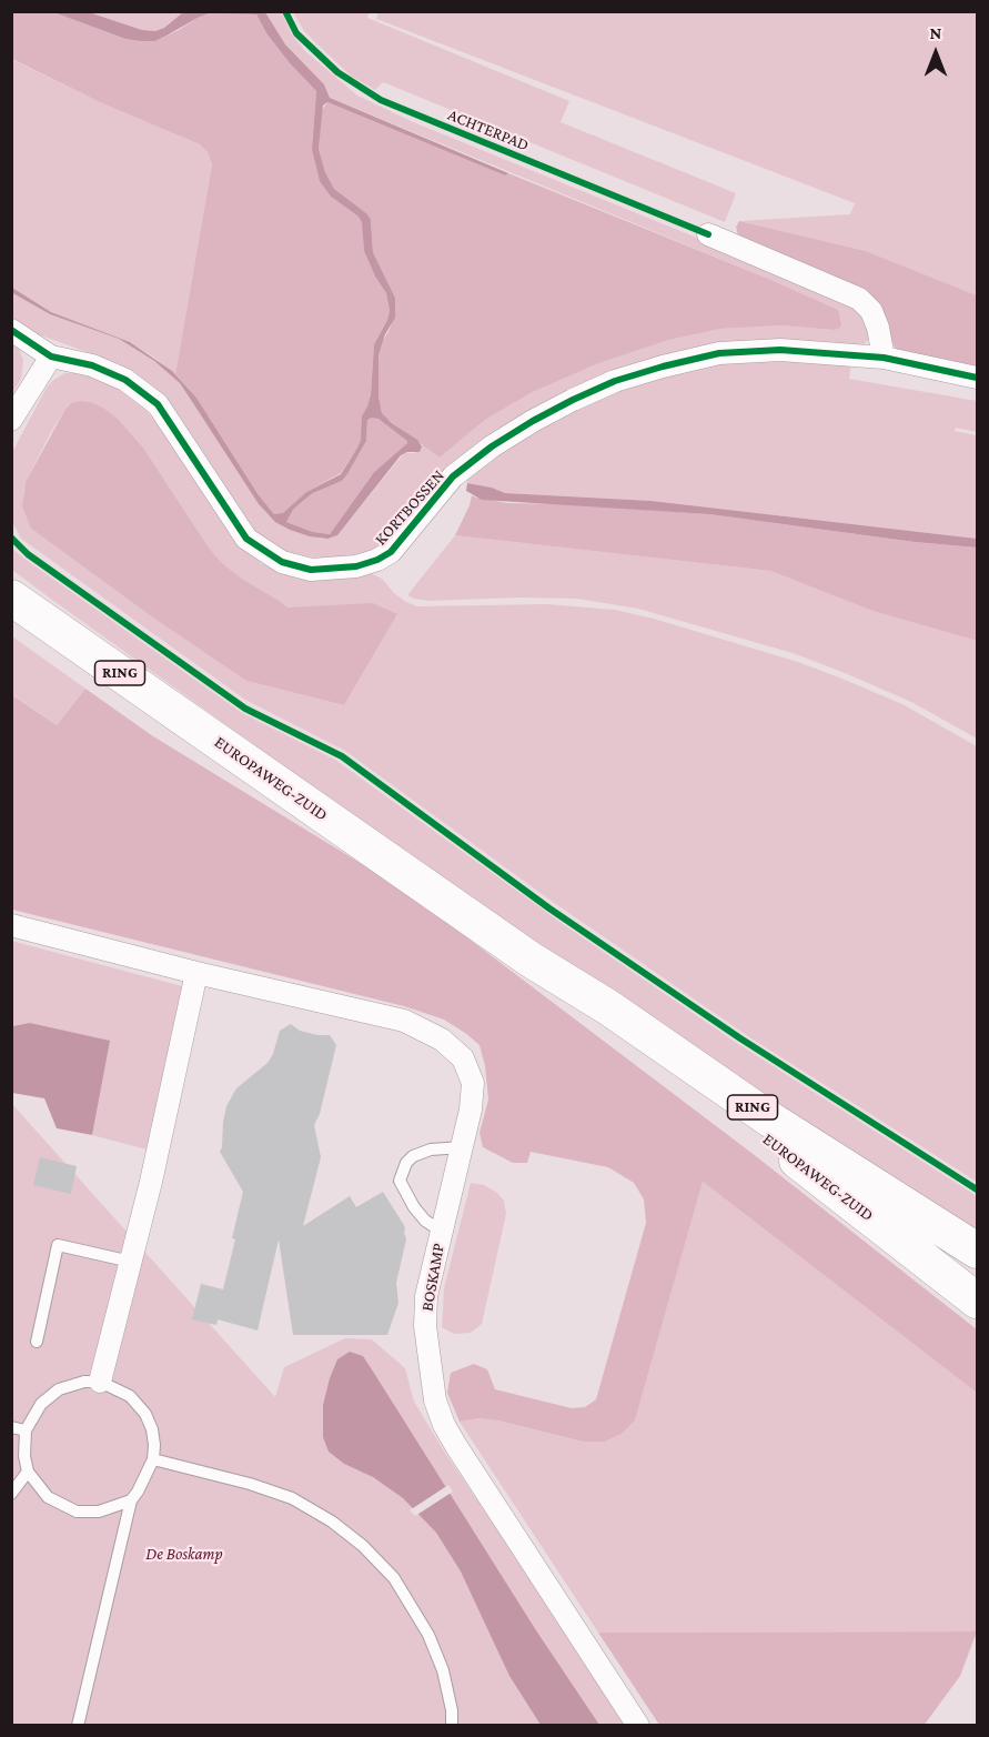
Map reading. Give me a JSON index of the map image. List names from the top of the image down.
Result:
{
  "streets": {
    "main road": ["RING", "EUROPAWEG-ZUID"],
    "street": ["KORTBOSSEN", "BOSKAMP"],
    "cycle path": ["ACHTERPAD"]
  },
  "parks": ["De Boskamp"],
  "north": "top"
}
